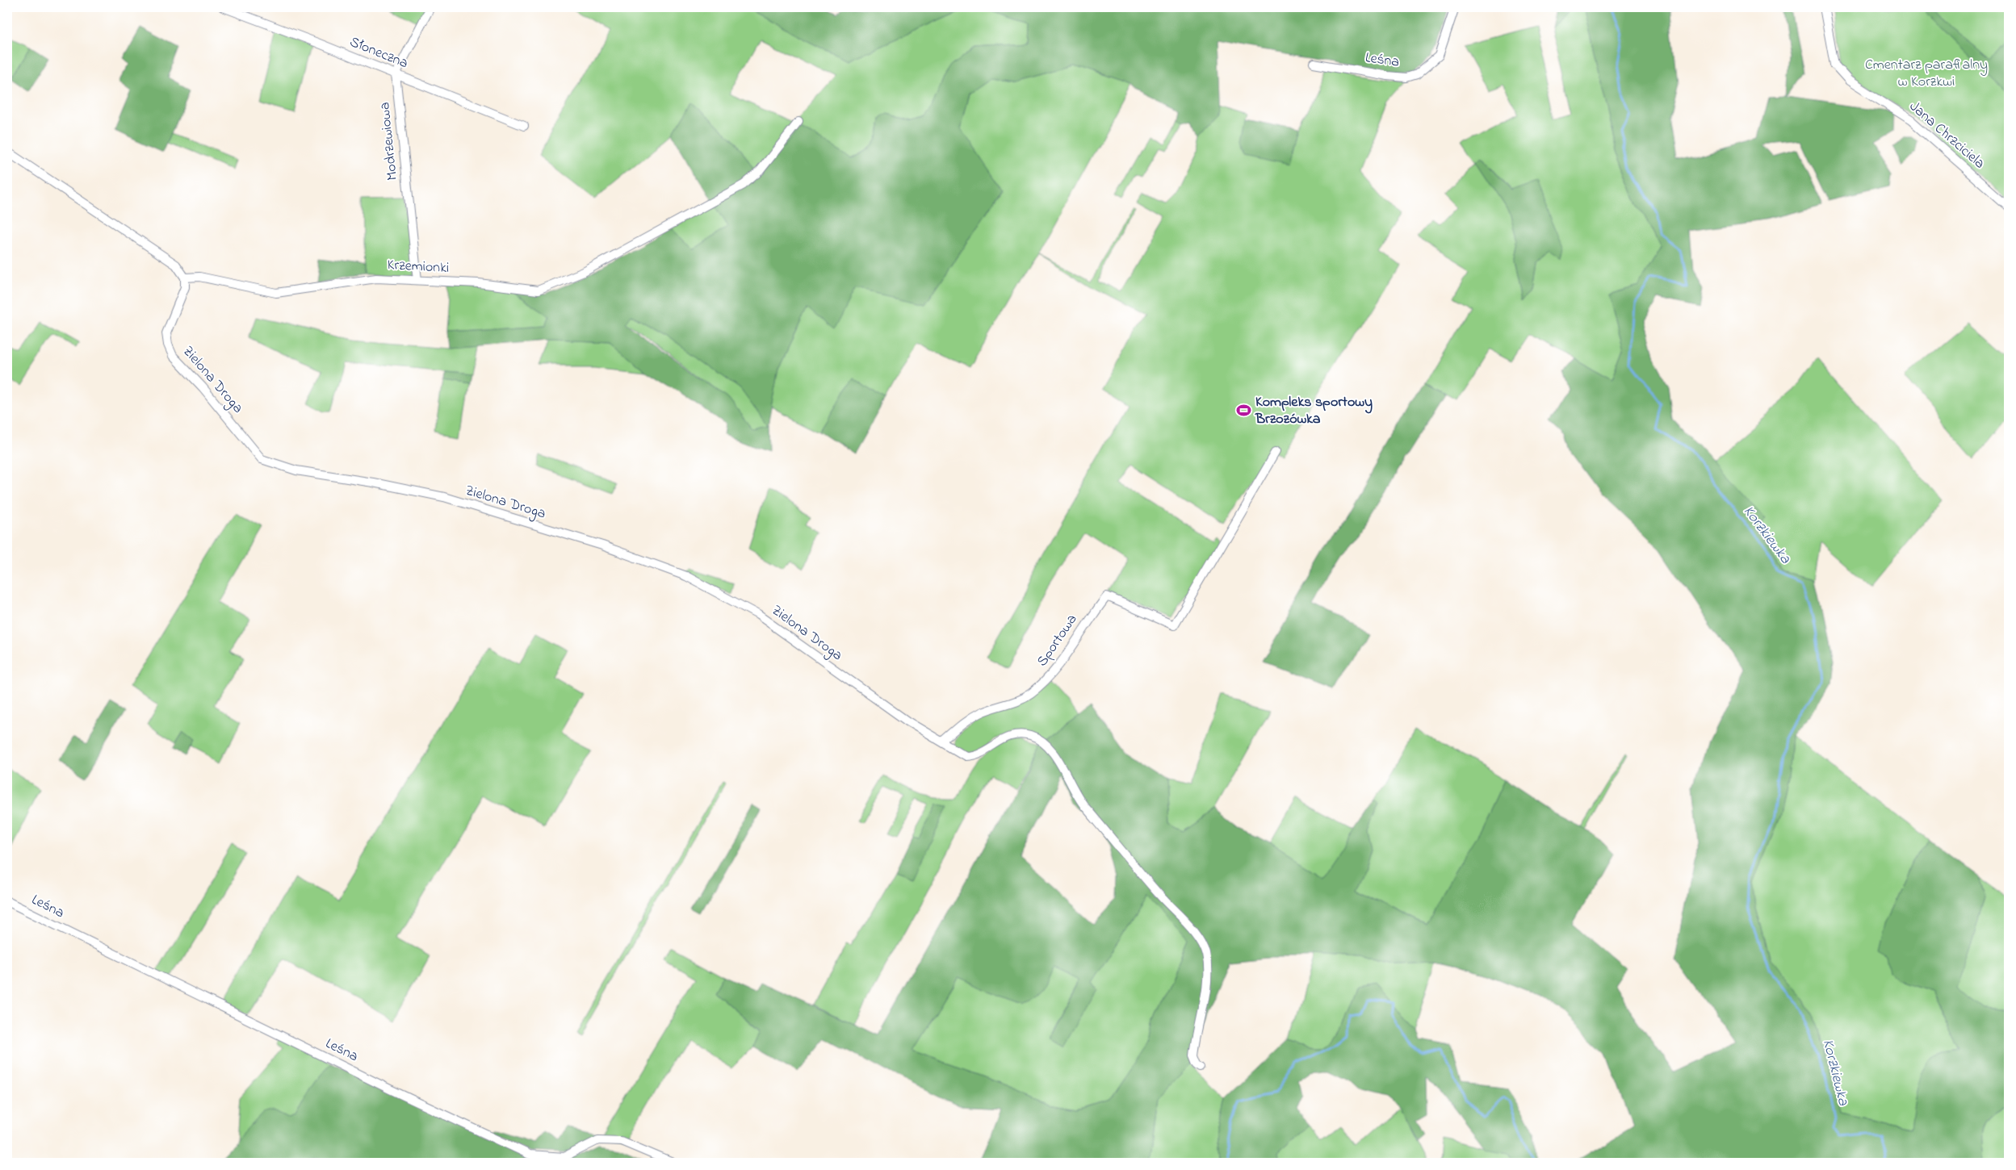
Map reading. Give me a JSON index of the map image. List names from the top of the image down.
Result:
{
  "streets": {
    "street": [
      "Słoneczna",
      "Leśna",
      "Jana Chrzciciela",
      "Modrzewiowa",
      "Krzemionki",
      "Zielona Droga",
      "Sportowa"
    ]
  },
  "crossings": [
    ["Słoneczna", "Modrzewiowa"],
    ["Modrzewiowa", "Krzemionki"],
    ["Krzemionki", "Zielona Droga"],
    ["Zielona Droga", "Sportowa"]
  ],
  "water": ["Korzkiewka"],
  "parks": ["Cmentarz parafialny w Korzkwi"],
  "places": {
    "sports": ["Kompleks sportowy Brzozówka"]
  }
}
